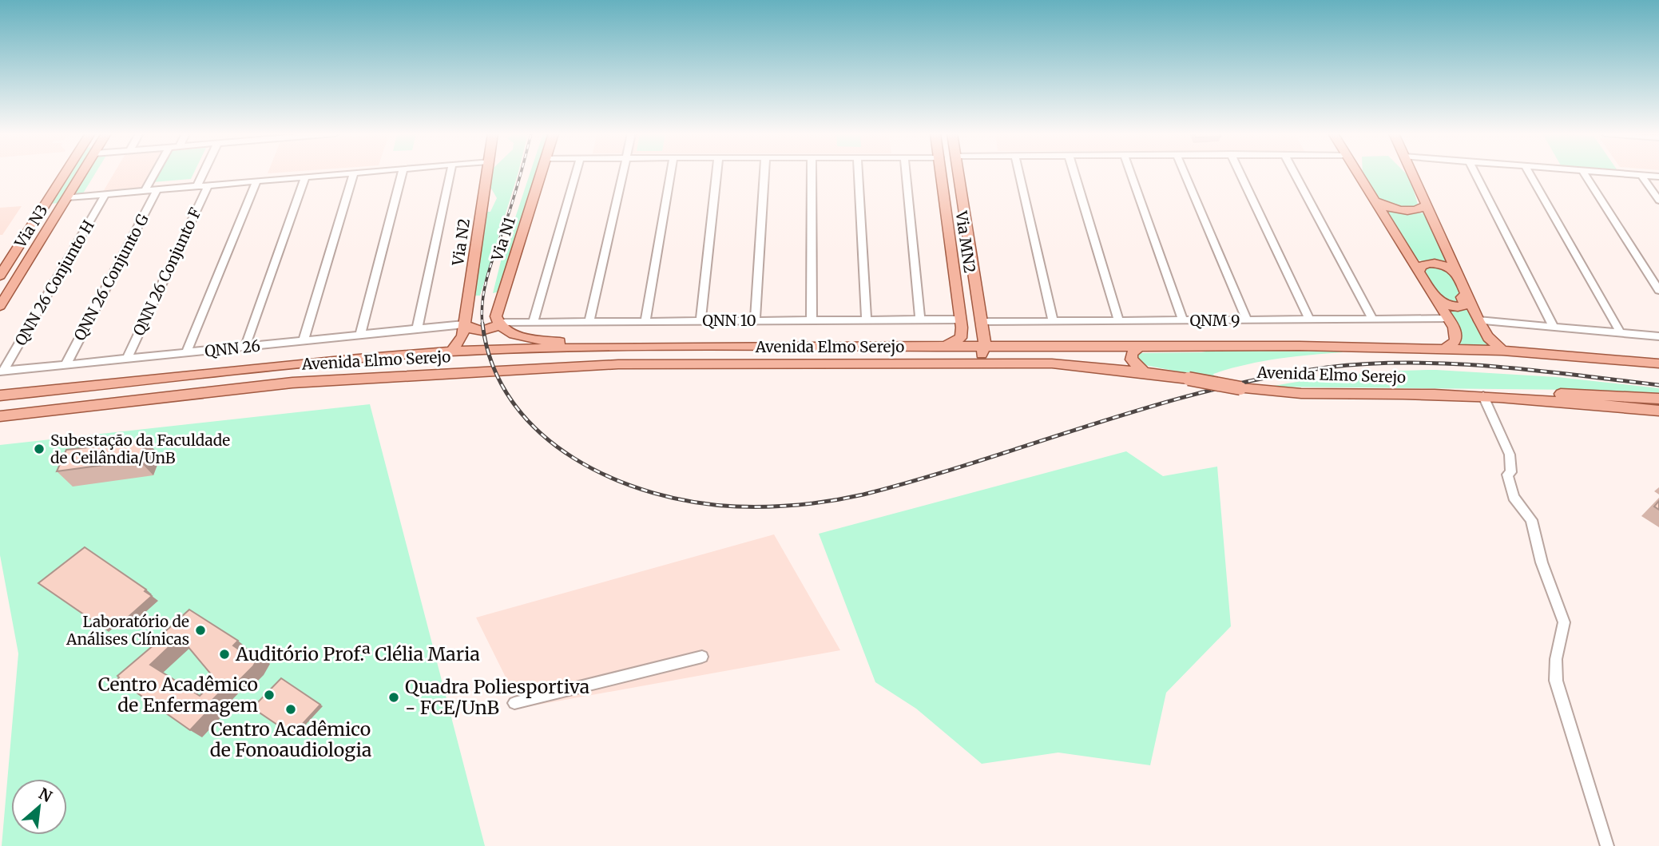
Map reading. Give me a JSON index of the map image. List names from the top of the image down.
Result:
{
  "streets": {
    "main road": [
      "Via N3",
      "Via N1",
      "Via N2",
      "Via MN2",
      "Avenida Elmo Serejo"
    ],
    "street": [
      "QNN 26 Conjunto F",
      "QNN 26 Conjunto G",
      "QNN 26 Conjunto H",
      "QNN 10",
      "QNM 9",
      "QNN 26"
    ]
  },
  "crossings": [
    ["Via N1", "QNN 10"],
    ["Via N1", "Avenida Elmo Serejo"],
    ["Via N2", "Avenida Elmo Serejo"],
    ["Via N2", "QNN 26"],
    ["Via MN2", "QNN 10"],
    ["Via MN2", "Avenida Elmo Serejo"],
    ["QNN 26 Conjunto F", "QNN 26"],
    ["QNN 26 Conjunto G", "QNN 26"],
    ["QNN 26 Conjunto H", "QNN 26"],
    ["QNN 10", "Avenida Elmo Serejo"]
  ],
  "places": [
    "Subestação da Faculdade de Ceilândia/UnB",
    "Laboratório de Análises Clínicas",
    "Auditório Prof.ª Clélia Maria",
    "Centro Acadêmico de Enfermagem",
    "Quadra Poliesportiva - FCE/UnB",
    "Centro Acadêmico de Fonoaudiologia"
  ],
  "north": "top right"
}
